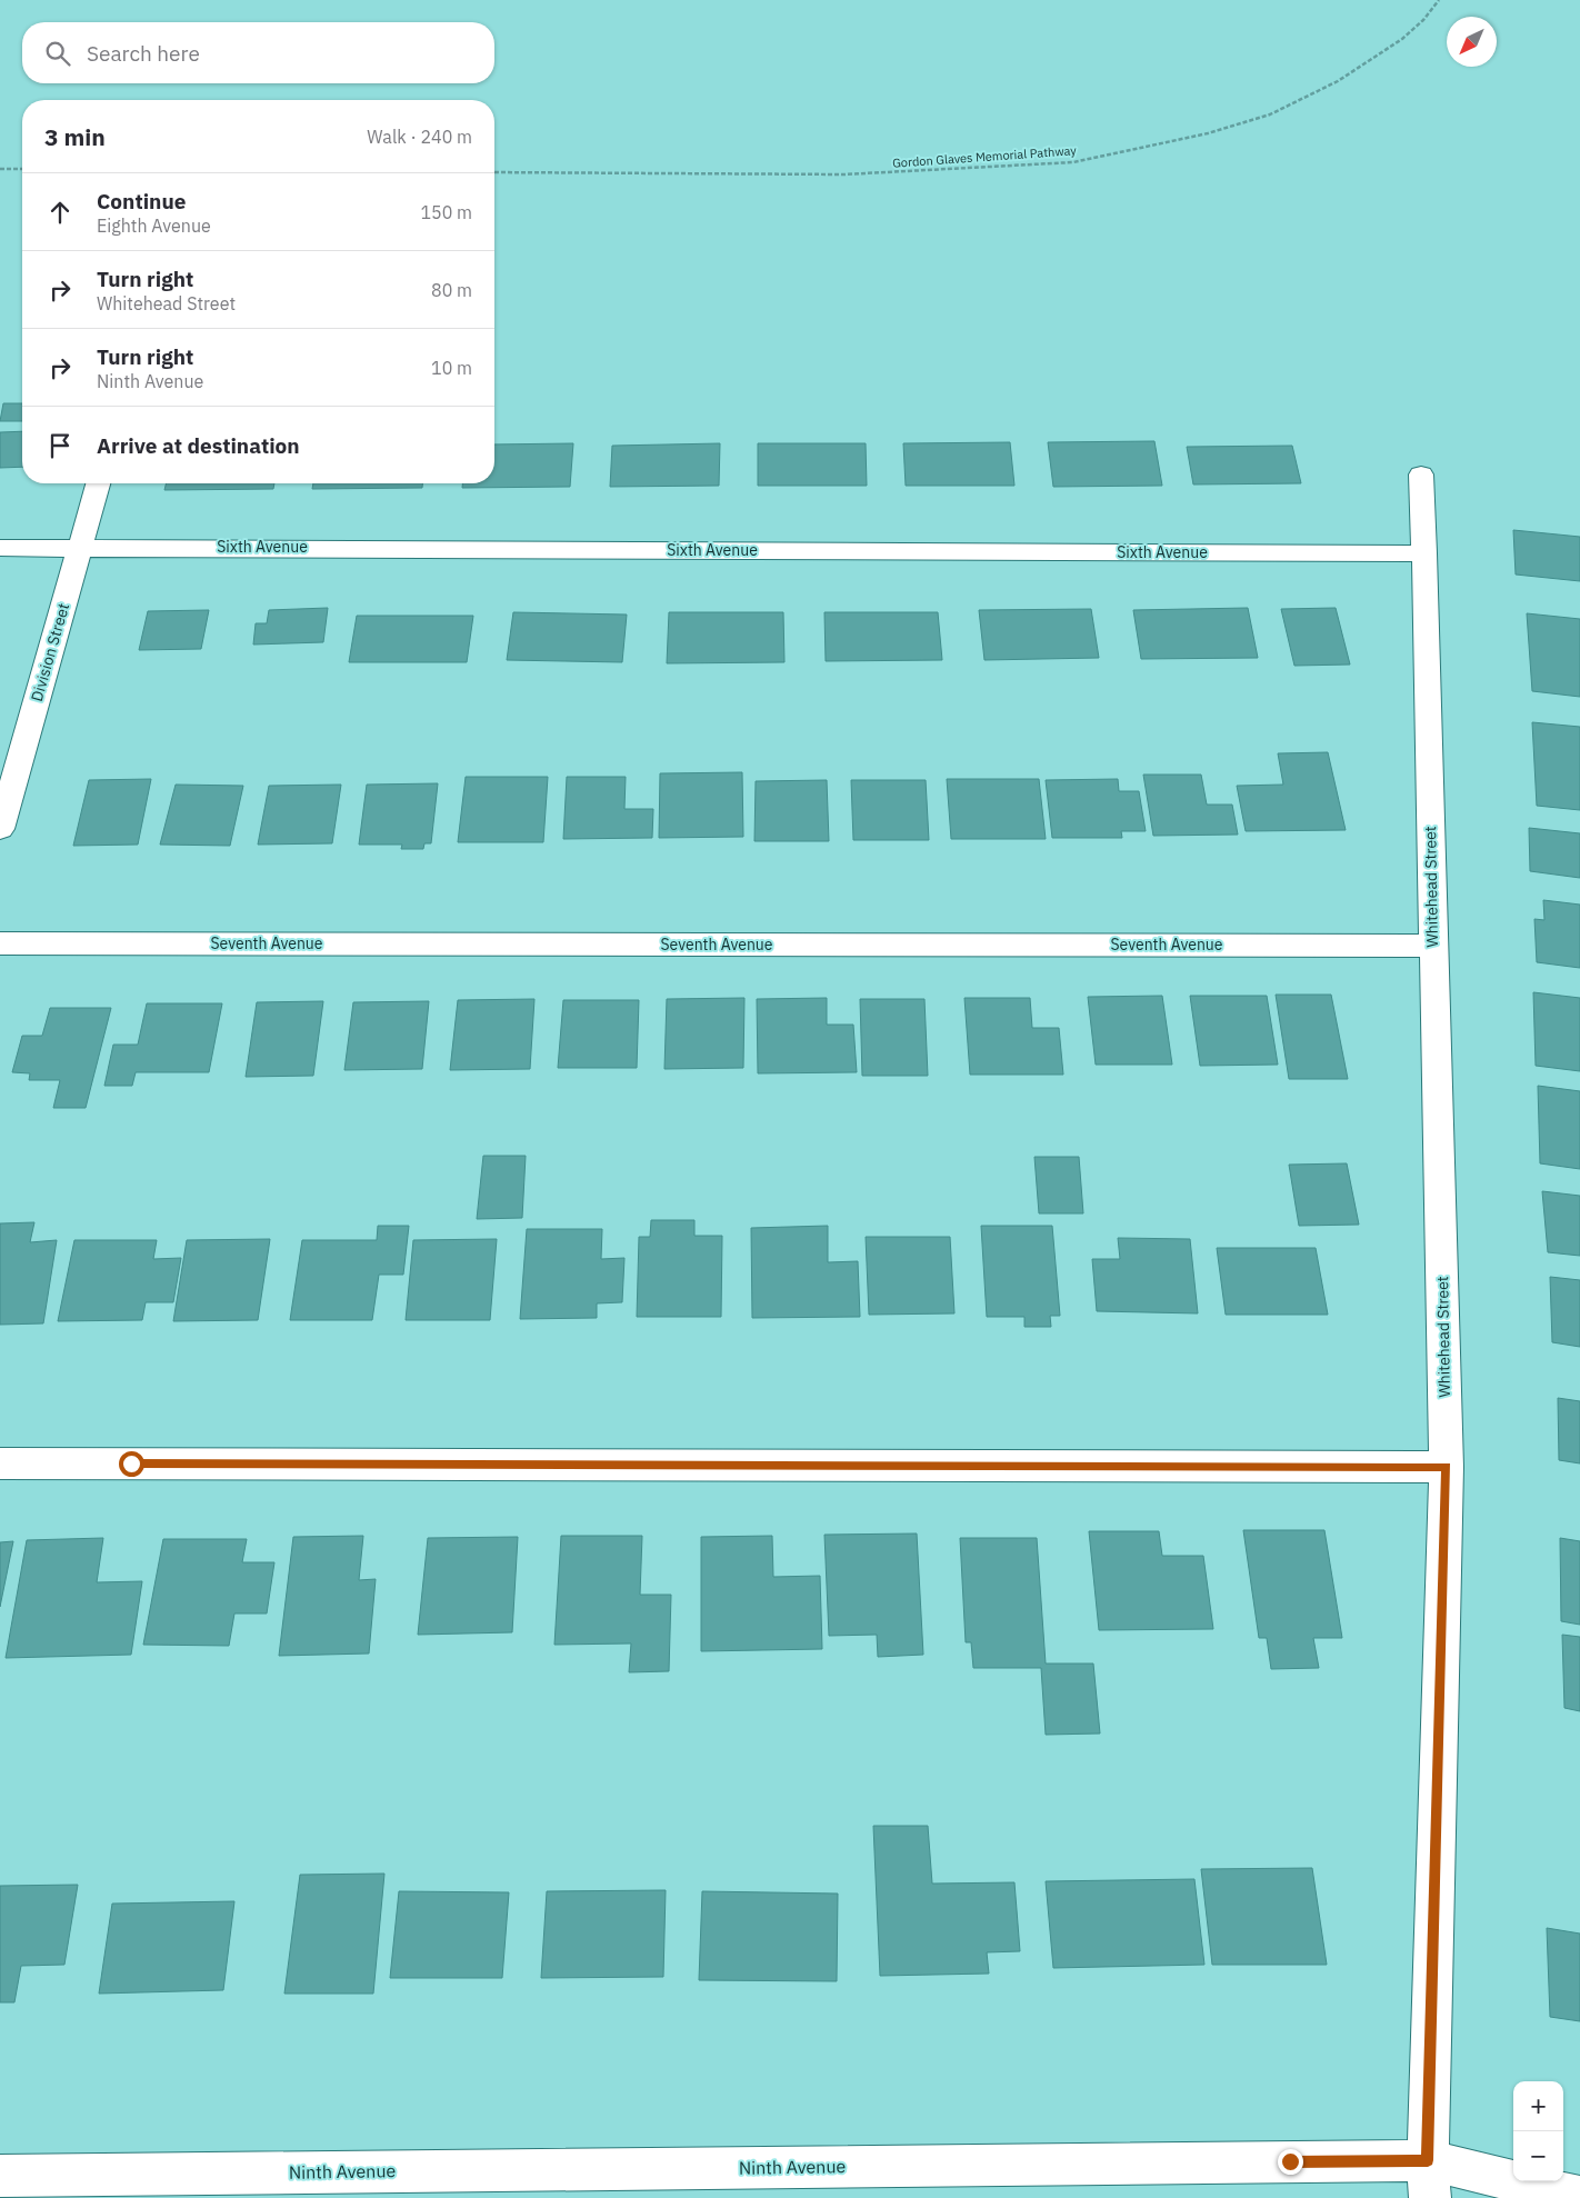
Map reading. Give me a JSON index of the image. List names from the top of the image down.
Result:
{
  "streets": {
    "street": [
      "Sixth Avenue",
      "Division Street",
      "Whitehead Street",
      "Seventh Avenue",
      "Ninth Avenue"
    ],
    "path": ["Gordon Glaves Memorial Pathway"]
  },
  "crossings": [
    ["Sixth Avenue", "Division Street"],
    ["Sixth Avenue", "Whitehead Street"],
    ["Whitehead Street", "Seventh Avenue"],
    ["Whitehead Street", "Ninth Avenue"]
  ],
  "north": "bottom left",
  "page": {
    "search": "Search here",
    "heading": ["3 min", "Walk · 240 m"],
    "list": [
      ["Continue", "Eighth Avenue", "150 m"],
      ["Turn right", "Whitehead Street", "80 m"],
      ["Turn right", "Ninth Avenue", "10 m"],
      "Arrive at destination"
    ],
    "map_buttons": ["+", "−"]
  }
}
